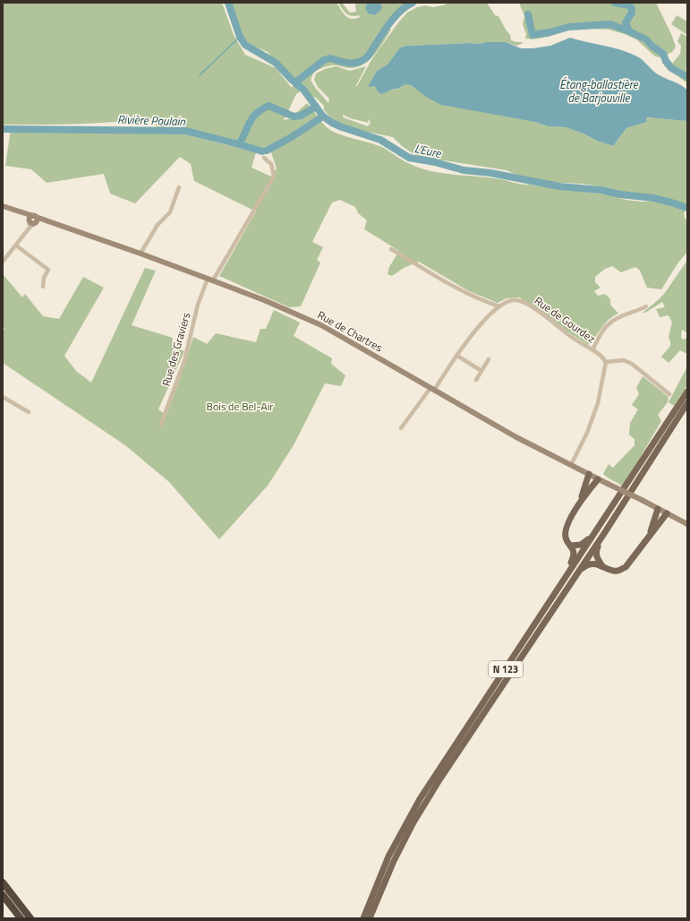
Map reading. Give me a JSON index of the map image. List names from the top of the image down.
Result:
{
  "streets": {
    "main road": ["Rue de Chartres", "N 123"],
    "street": ["Rue de Gourdez", "Rue des Graviers"]
  },
  "crossings": [
    ["Rue de Gourdez", "Rue de Chartres"],
    ["Rue de Chartres", "Rue des Graviers"]
  ],
  "water": ["Étang-ballastière de Barjouville", "Rivière Poulain", "L'Eure"],
  "parks": ["Bois de Bel-Air"]
}
